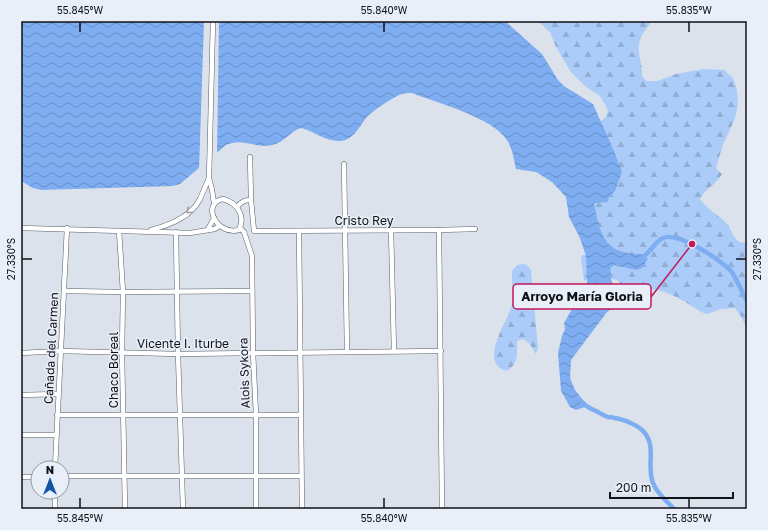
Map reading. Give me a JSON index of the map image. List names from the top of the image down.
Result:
{
  "streets": {
    "street": [
      "Cristo Rey",
      "Vicente I. Iturbe",
      "Cañada del Carmen",
      "Chaco Boreal",
      "Alois Sykora"
    ]
  },
  "crossings": [
    ["Vicente I. Iturbe", "Cañada del Carmen"],
    ["Vicente I. Iturbe", "Chaco Boreal"],
    ["Vicente I. Iturbe", "Alois Sykora"]
  ],
  "places": ["Arroyo María Gloria"],
  "scale_bar": "200 m",
  "north": "top",
  "coordinates": [
    "55.845°W",
    "55.840°W",
    "55.835°W",
    "27.330°S"
  ]
}
